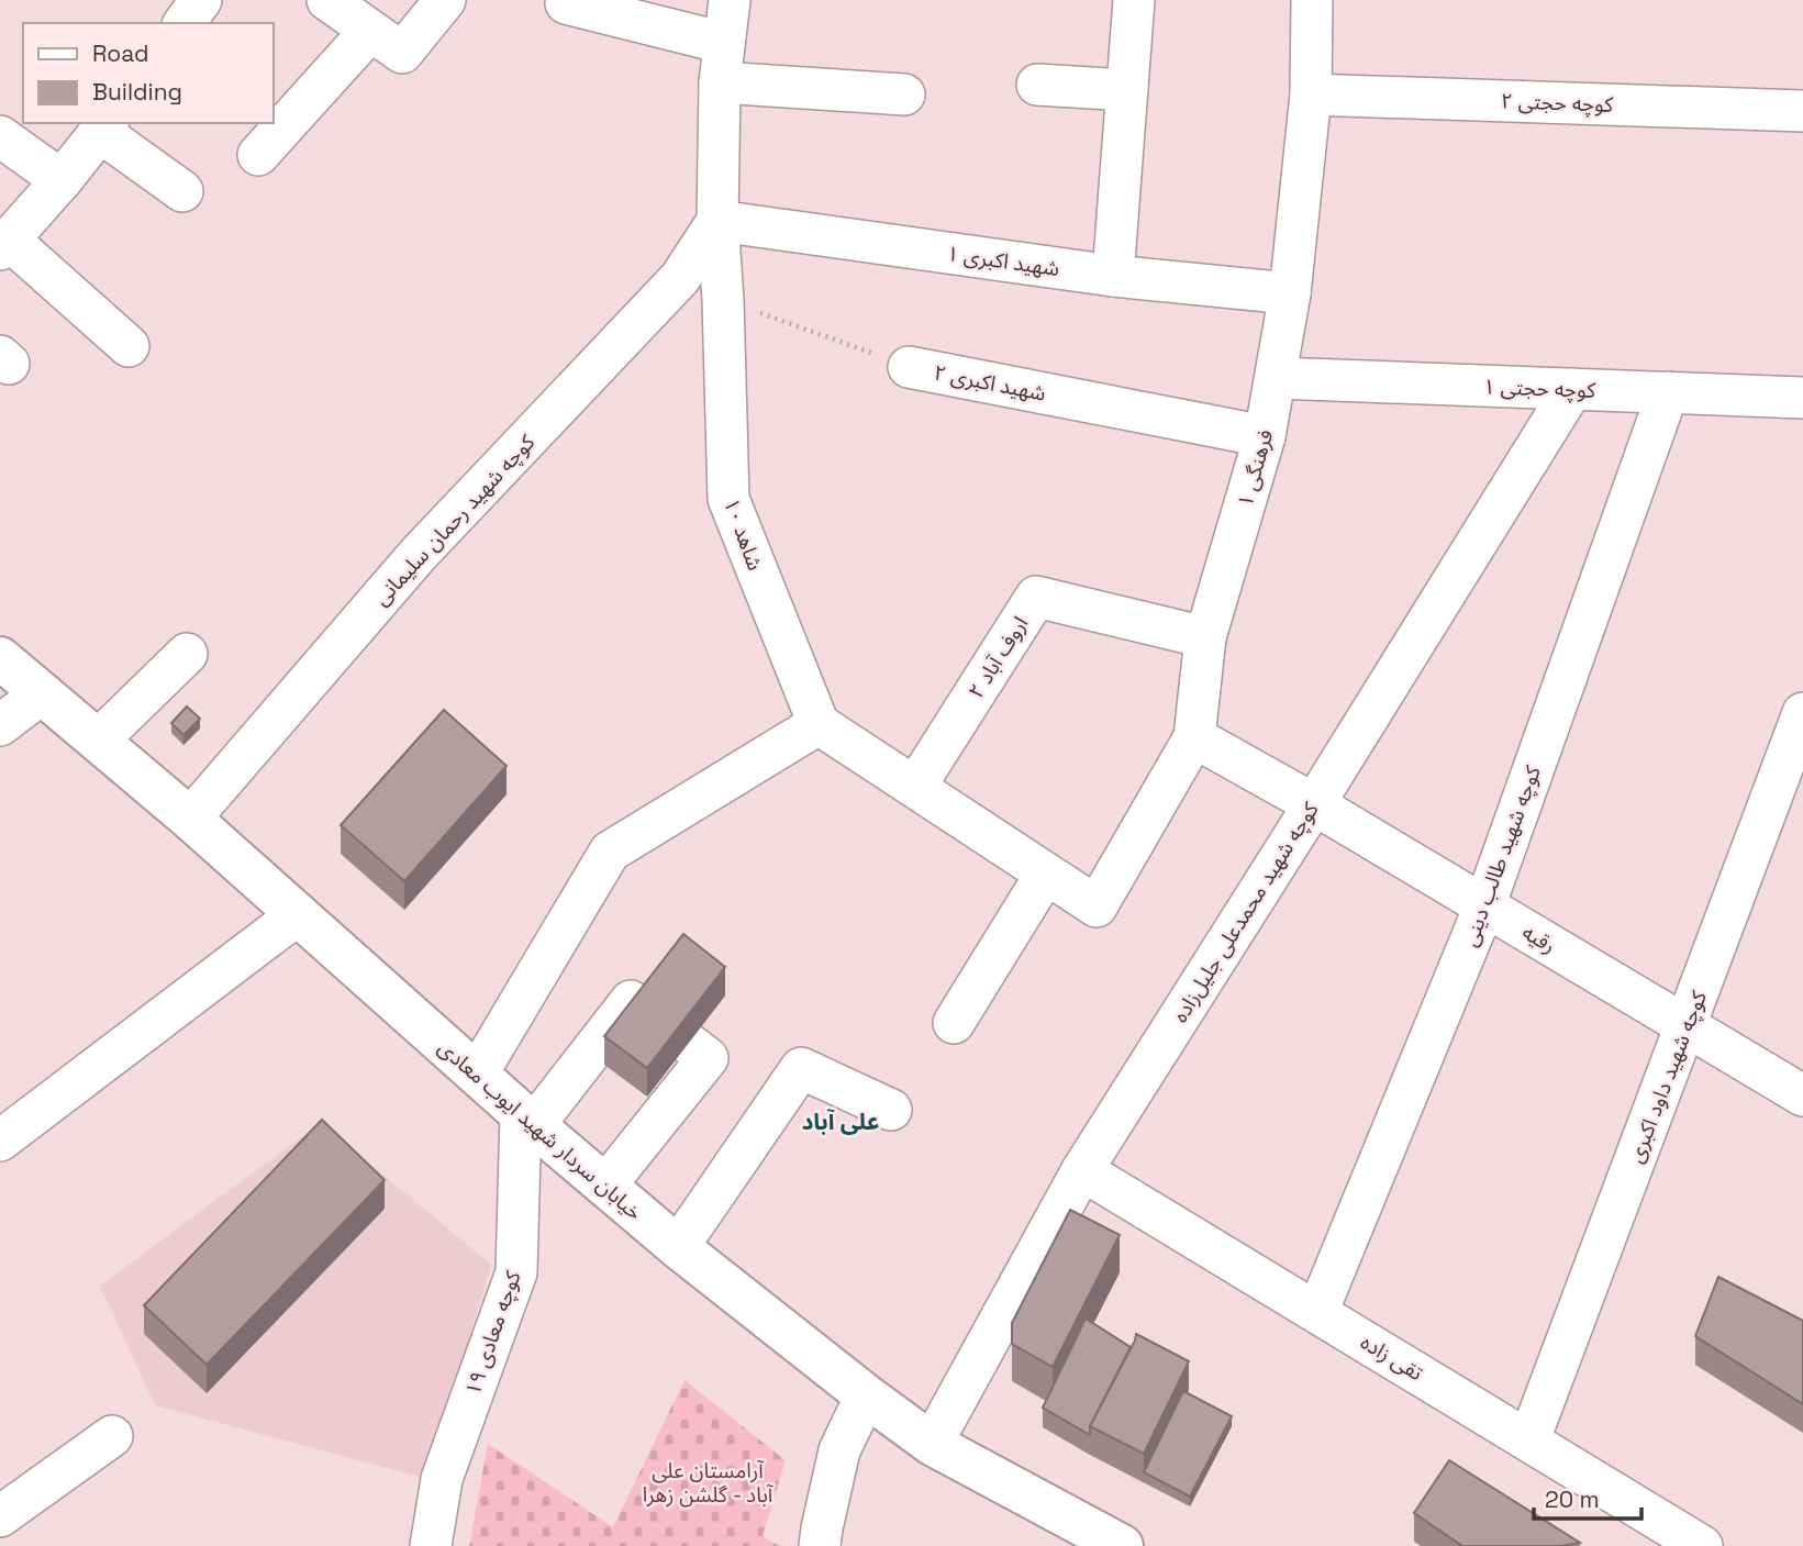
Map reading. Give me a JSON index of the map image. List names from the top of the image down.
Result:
{
  "streets": {
    "main road": ["خیابان سردار شهید ایوب معادی"],
    "street": [
      "کوچه حجتی ۲",
      "شهید اکبری ۱",
      "شهید اکبری ۲",
      "کوچه حجتی ۱",
      "فرهنگی ۱",
      "کوچه شهید رحمان سلیمانی",
      "شاهد ۱۰",
      "اروف آباد ۲",
      "کوچه شهید طالب دینی",
      "کوچه شهید محمدعلی جلیل‌زاده",
      "رقیه",
      "کوچه شهید داود اکبری",
      "کوچه معادی ۱۹",
      "تقی زاده"
    ]
  },
  "crossings": [
    ["کوچه حجتی ۲", "فرهنگی ۱"],
    ["شهید اکبری ۱", "فرهنگی ۱"],
    ["شهید اکبری ۱", "کوچه شهید رحمان سلیمانی"],
    ["شهید اکبری ۱", "شاهد ۱۰"],
    ["شهید اکبری ۲", "فرهنگی ۱"],
    ["شهید اکبری ۲", "شاهد ۱۰"],
    ["کوچه حجتی ۱", "فرهنگی ۱"],
    ["کوچه حجتی ۱", "کوچه شهید طالب دینی"],
    ["کوچه حجتی ۱", "کوچه شهید محمدعلی جلیل‌زاده"],
    ["فرهنگی ۱", "اروف آباد ۲"],
    ["فرهنگی ۱", "رقیه"],
    ["کوچه شهید رحمان سلیمانی", "شاهد ۱۰"],
    ["کوچه شهید رحمان سلیمانی", "خیابان سردار شهید ایوب معادی"],
    ["کوچه شهید طالب دینی", "رقیه"],
    ["کوچه شهید طالب دینی", "تقی زاده"],
    ["کوچه شهید محمدعلی جلیل‌زاده", "رقیه"],
    ["کوچه شهید محمدعلی جلیل‌زاده", "خیابان سردار شهید ایوب معادی"],
    ["کوچه شهید محمدعلی جلیل‌زاده", "تقی زاده"],
    ["رقیه", "کوچه شهید داود اکبری"],
    ["کوچه شهید داود اکبری", "تقی زاده"],
    ["خیابان سردار شهید ایوب معادی", "کوچه معادی ۱۹"]
  ],
  "districts": ["علی آباد"],
  "parks": ["آرامستان علی آباد - گلشن زهرا"],
  "legend": ["Road", "Building"],
  "scale_bar": "20 m"
}
